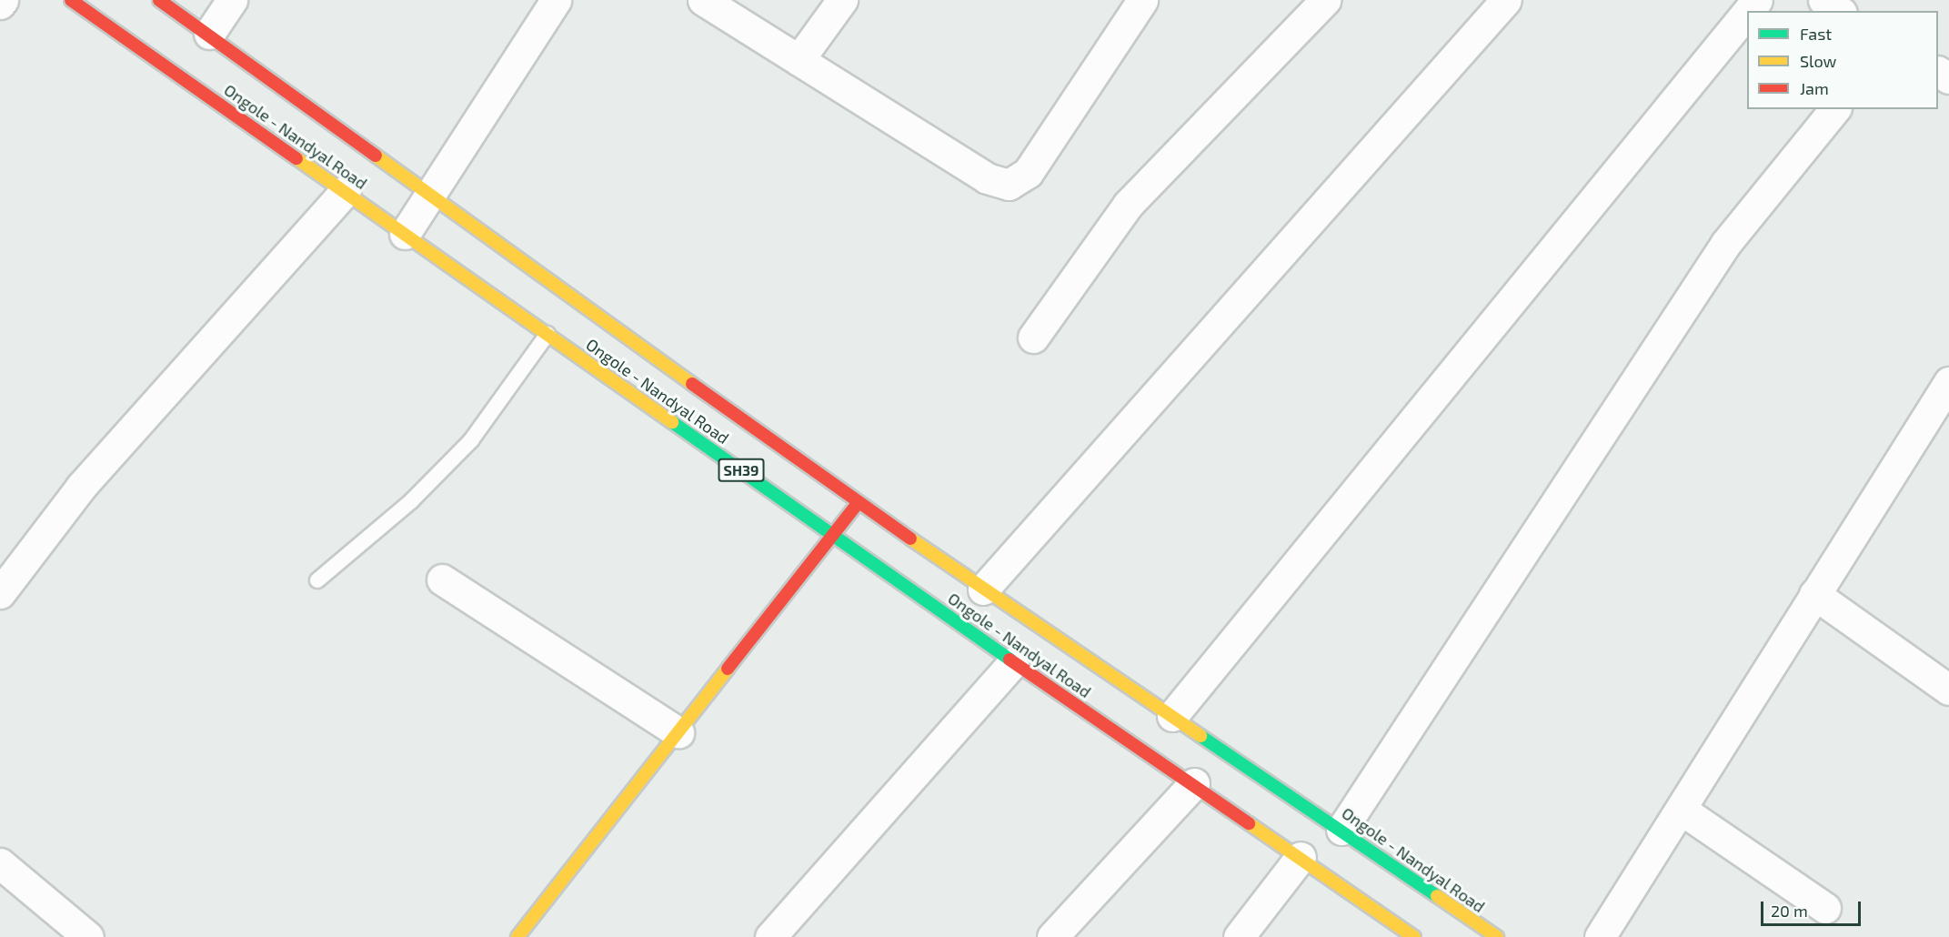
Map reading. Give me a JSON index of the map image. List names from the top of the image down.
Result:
{
  "streets": {
    "main road": ["Ongole - Nandyal Road", "SH39"]
  },
  "legend": ["Fast", "Slow", "Jam"],
  "scale_bar": "20 m"
}
